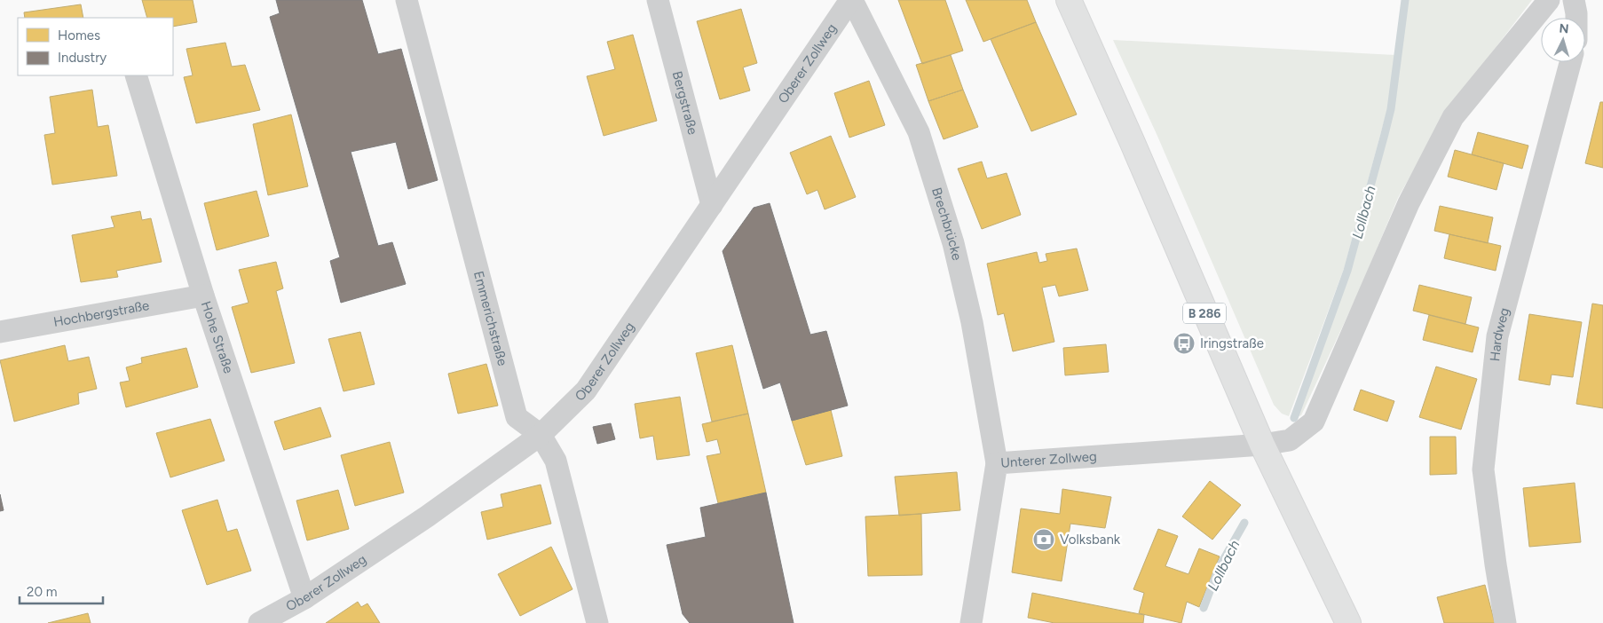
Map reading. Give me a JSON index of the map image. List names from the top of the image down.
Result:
{
  "streets": {
    "main road": ["B 286"],
    "street": [
      "Oberer Zollweg",
      "Bergstraße",
      "Brechbrücke",
      "Hochbergstraße",
      "Emmerichstraße",
      "Hardweg",
      "Hohe Straße",
      "Unterer Zollweg"
    ]
  },
  "crossings": [
    ["Oberer Zollweg", "Bergstraße"],
    ["Oberer Zollweg", "Brechbrücke"],
    ["Oberer Zollweg", "Emmerichstraße"],
    ["Oberer Zollweg", "Hohe Straße"],
    ["Brechbrücke", "Unterer Zollweg"],
    ["B 286", "Unterer Zollweg"],
    ["Hochbergstraße", "Hohe Straße"]
  ],
  "water": ["Lollbach"],
  "places": {
    "bus stop": ["Iringstraße"],
    "bank": ["Volksbank"]
  },
  "legend": ["Homes", "Industry"],
  "scale_bar": "20 m",
  "north": "top"
}
